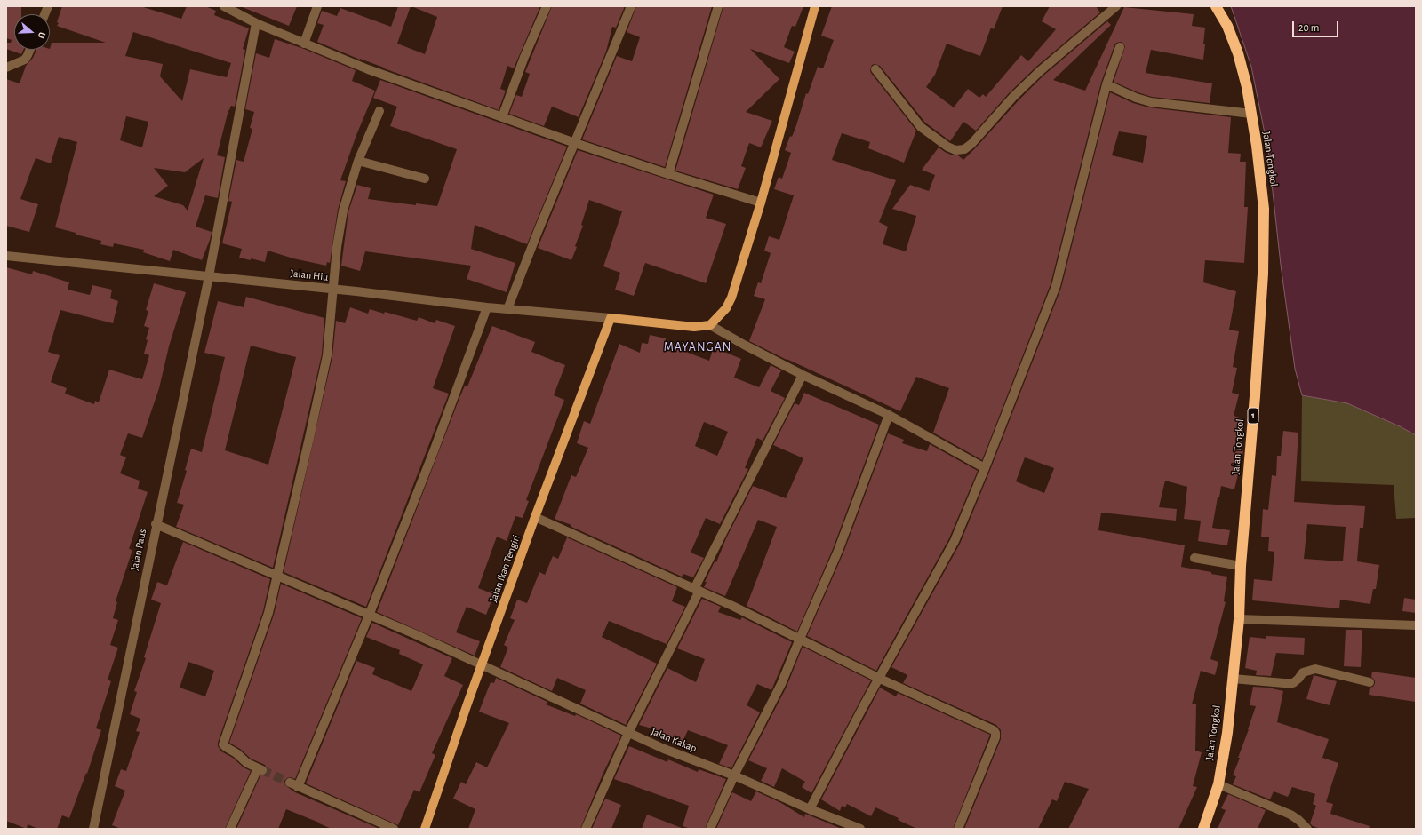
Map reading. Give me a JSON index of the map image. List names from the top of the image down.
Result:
{
  "streets": {
    "highway": ["Jalan Tongkol", "1"],
    "main road": ["Jalan Ikan Tengiri"],
    "street": ["Jalan Hiu", "Jalan Paus", "Jalan Kakap"]
  },
  "crossings": [
    ["Jalan Hiu", "Jalan Paus"],
    ["Jalan Hiu", "Jalan Ikan Tengiri"],
    ["Jalan Paus", "Jalan Kakap"],
    ["Jalan Ikan Tengiri", "Jalan Kakap"]
  ],
  "districts": ["MAYANGAN"],
  "scale_bar": "20 m",
  "north": "right"
}
